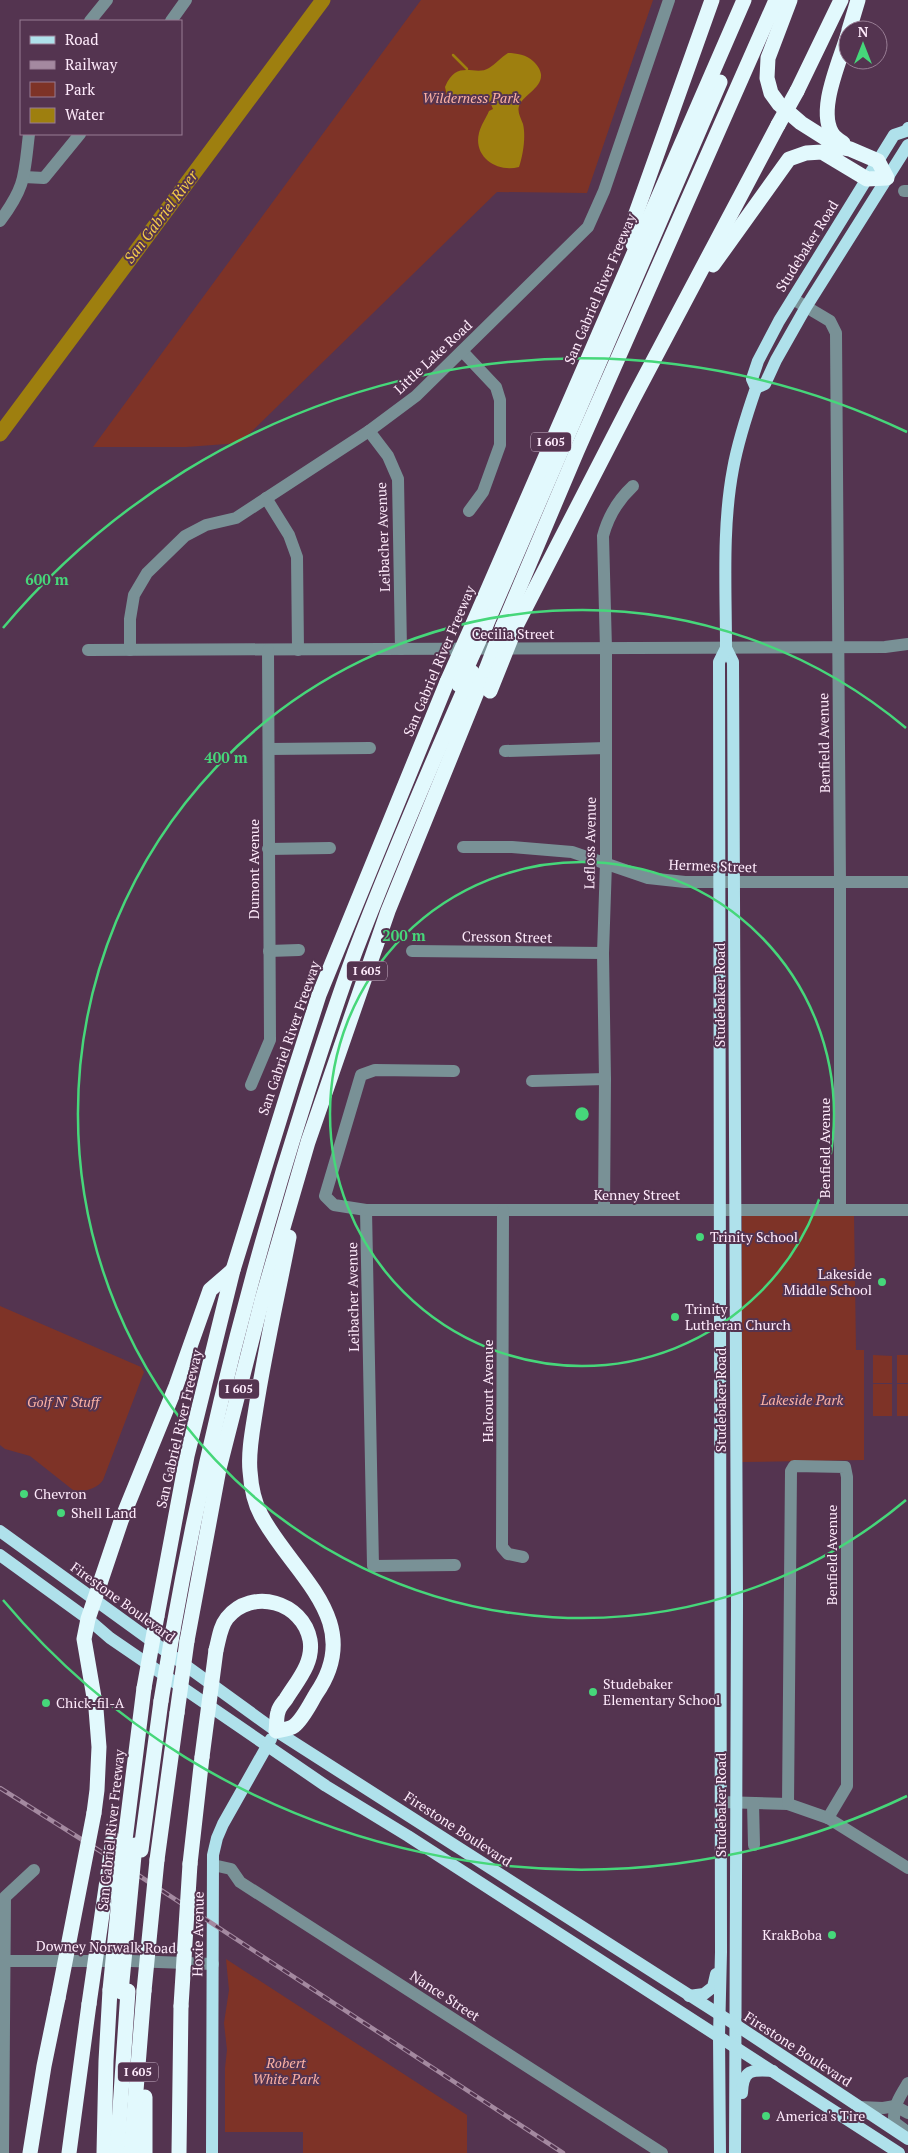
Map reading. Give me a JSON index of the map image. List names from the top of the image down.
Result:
{
  "streets": {
    "highway": ["San Gabriel River Freeway", "I 605"],
    "main road": ["Studebaker Road", "Firestone Boulevard", "Hoxie Avenue"],
    "street": [
      "Little Lake Road",
      "Leibacher Avenue",
      "Cecilia Street",
      "Benfield Avenue",
      "Lefloss Avenue",
      "Hermes Street",
      "Dumont Avenue",
      "Cresson Street",
      "Kenney Street",
      "Halcourt Avenue",
      "Downey Norwalk Road",
      "Nance Street"
    ]
  },
  "crossings": [
    ["Studebaker Road", "Cecilia Street"],
    ["Studebaker Road", "Benfield Avenue"],
    ["Studebaker Road", "Hermes Street"],
    ["Studebaker Road", "Kenney Street"],
    ["Studebaker Road", "Firestone Boulevard"],
    ["Little Lake Road", "Leibacher Avenue"],
    ["Little Lake Road", "Cecilia Street"],
    ["Leibacher Avenue", "Cecilia Street"],
    ["Leibacher Avenue", "Kenney Street"],
    ["Cecilia Street", "Benfield Avenue"],
    ["Cecilia Street", "Lefloss Avenue"],
    ["Cecilia Street", "Dumont Avenue"],
    ["Benfield Avenue", "Hermes Street"],
    ["Benfield Avenue", "Kenney Street"],
    ["Lefloss Avenue", "Hermes Street"],
    ["Lefloss Avenue", "Cresson Street"],
    ["Lefloss Avenue", "Kenney Street"],
    ["Kenney Street", "Halcourt Avenue"],
    ["Firestone Boulevard", "Hoxie Avenue"],
    ["Hoxie Avenue", "Downey Norwalk Road"],
    ["Hoxie Avenue", "Nance Street"]
  ],
  "water": ["San Gabriel River"],
  "parks": [
    "Wilderness Park",
    "Lakeside Park",
    "Golf N' Stuff",
    "Robert White Park"
  ],
  "places": [
    "Trinity School",
    "Lakeside Middle School",
    "Trinity Lutheran Church",
    "Chevron",
    "Shell Land",
    "Studebaker Elementary School",
    "Chick-fil-A",
    "KrakBoba",
    "America's Tire"
  ],
  "legend": [
    "Road",
    "Railway",
    "Park",
    "Water"
  ],
  "north": "top",
  "rings": ["600 m", "400 m", "200 m"]
}
